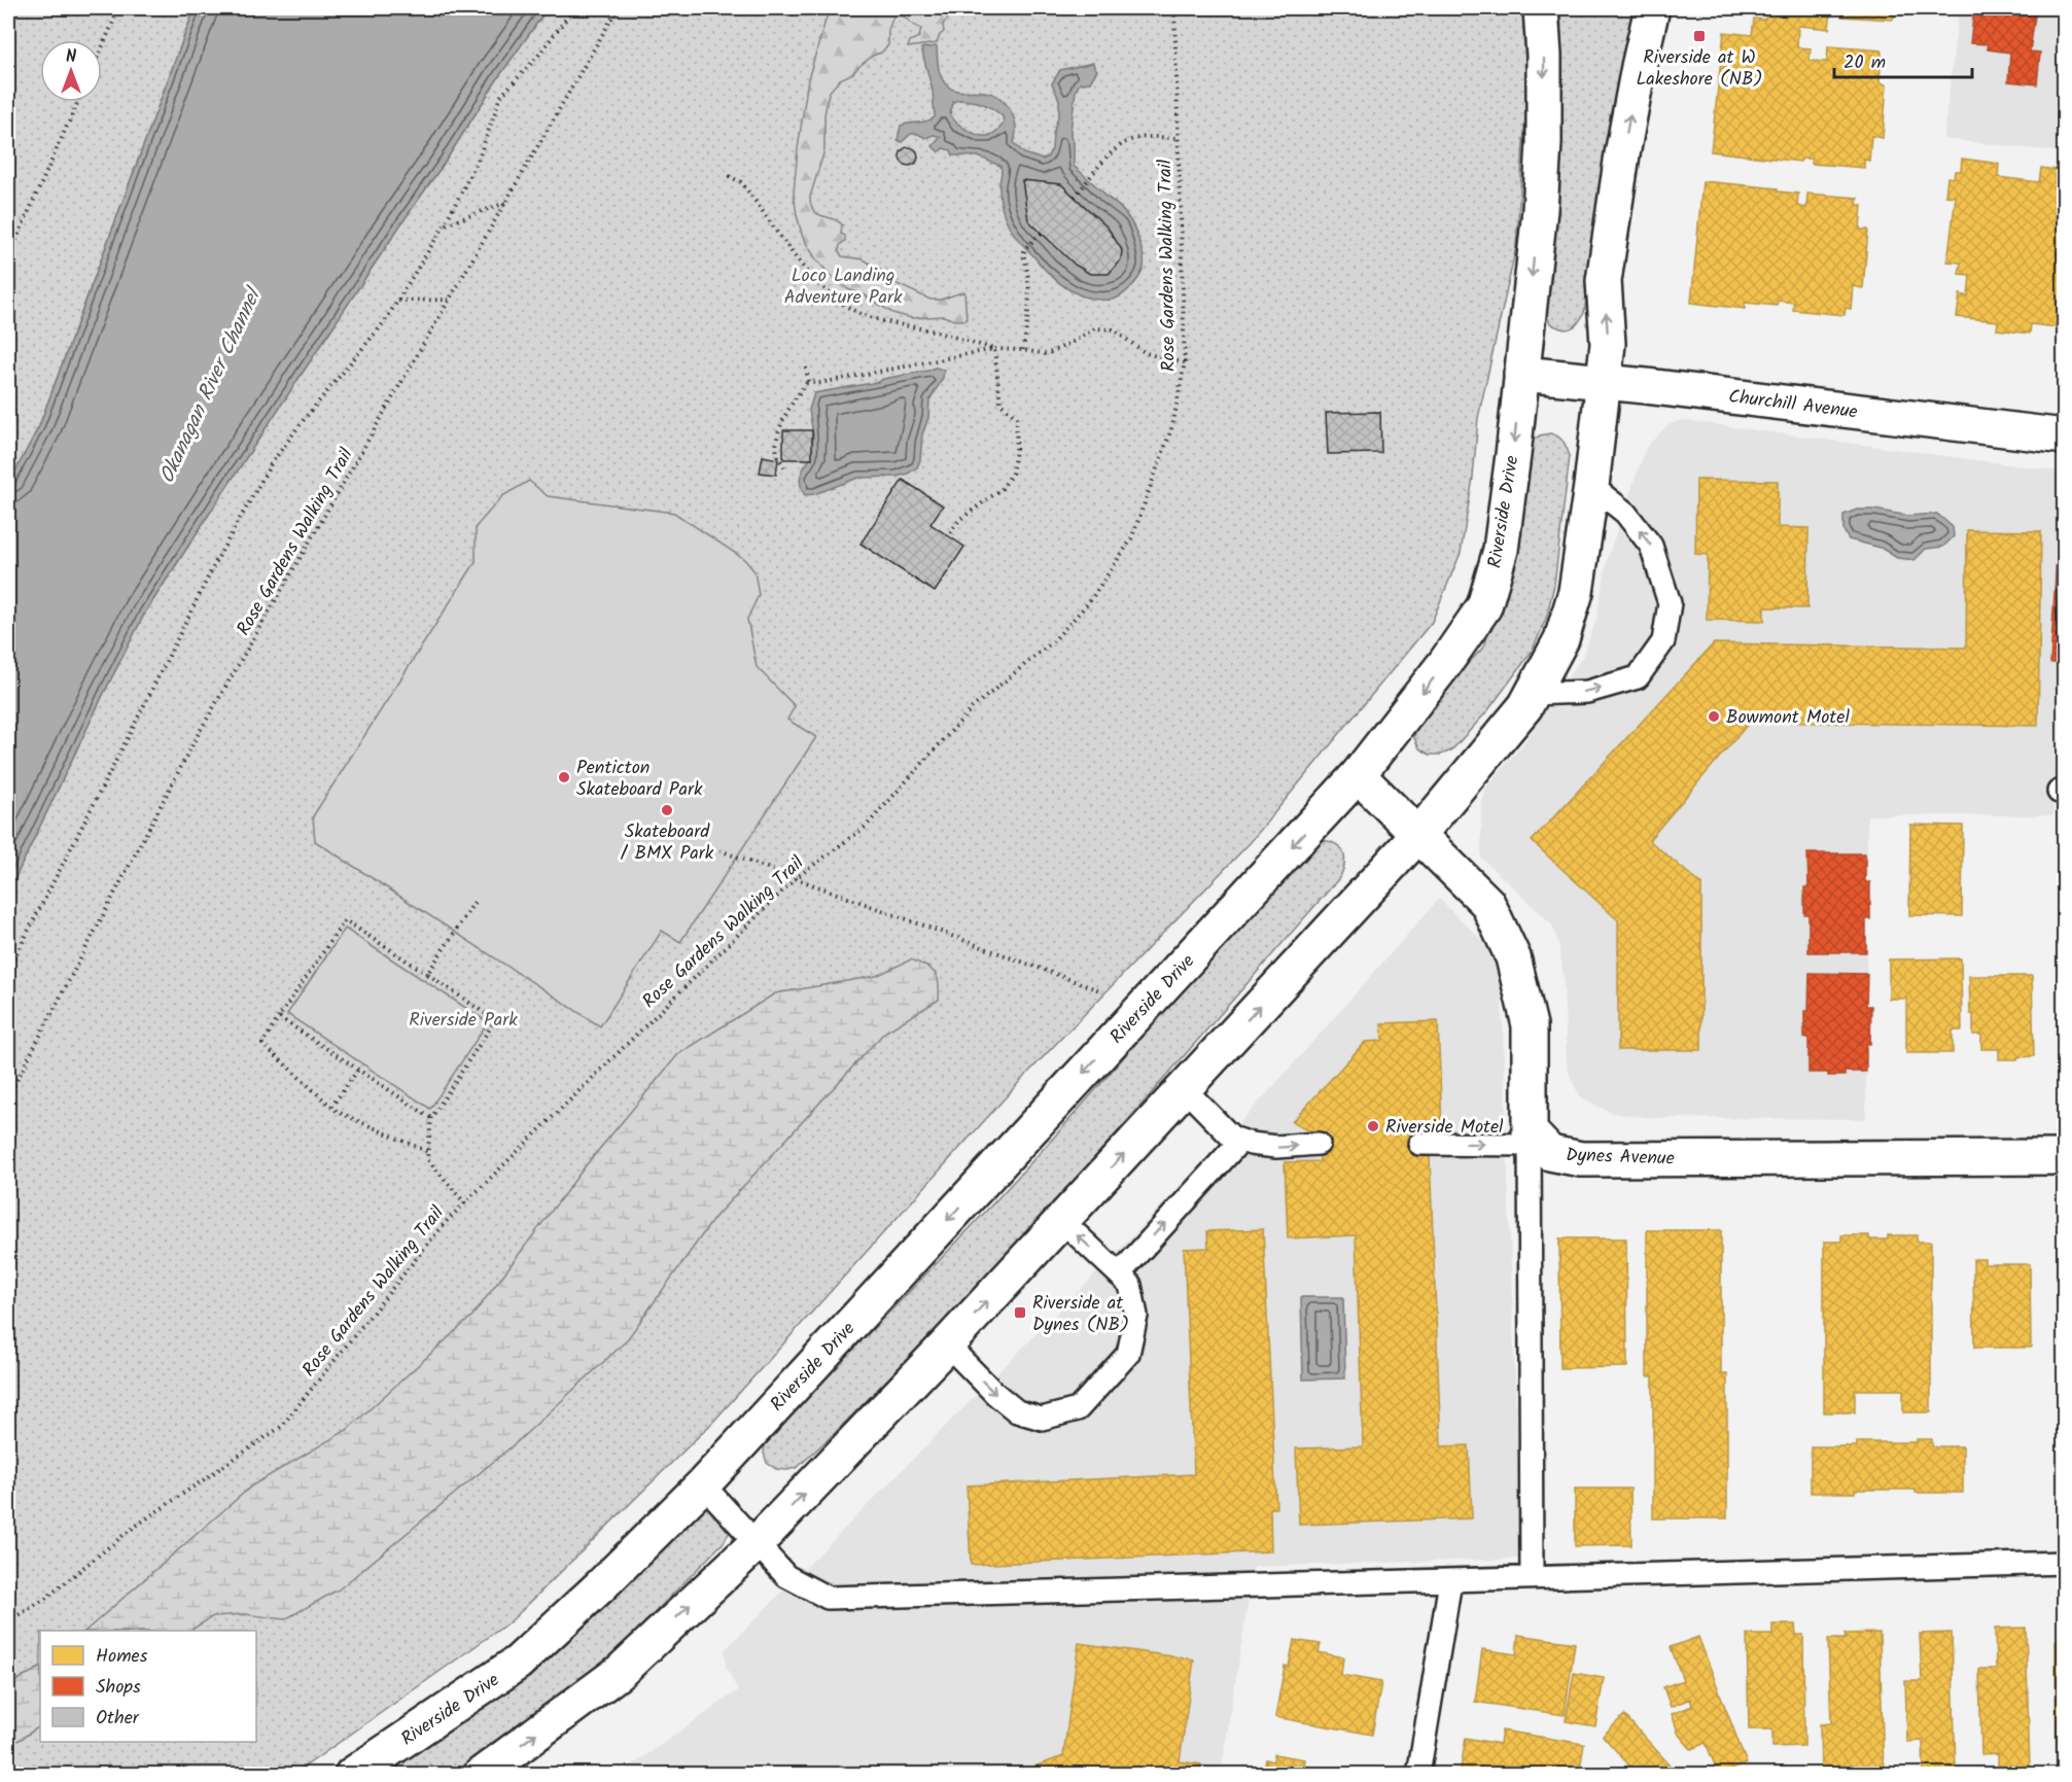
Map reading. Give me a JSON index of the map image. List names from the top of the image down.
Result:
{
  "streets": {
    "street": ["Churchill Avenue", "Riverside Drive", "Dynes Avenue"],
    "path": ["Rose Gardens Walking Trail"]
  },
  "crossings": [
    ["Churchill Avenue", "Riverside Drive"]
  ],
  "water": ["Okanagan River Channel"],
  "parks": ["Loco Landing Adventure Park", "Riverside Park"],
  "places": {
    "transit": ["Riverside at W Lakeshore (NB)", "Riverside at Dynes (NB)"],
    "other": [
      "Bowmont Motel",
      "Penticton Skateboard Park",
      "Skateboard / BMX Park",
      "Riverside Motel"
    ]
  },
  "legend": ["Homes", "Shops", "Other"],
  "scale_bar": "20 m",
  "north": "top"
}
